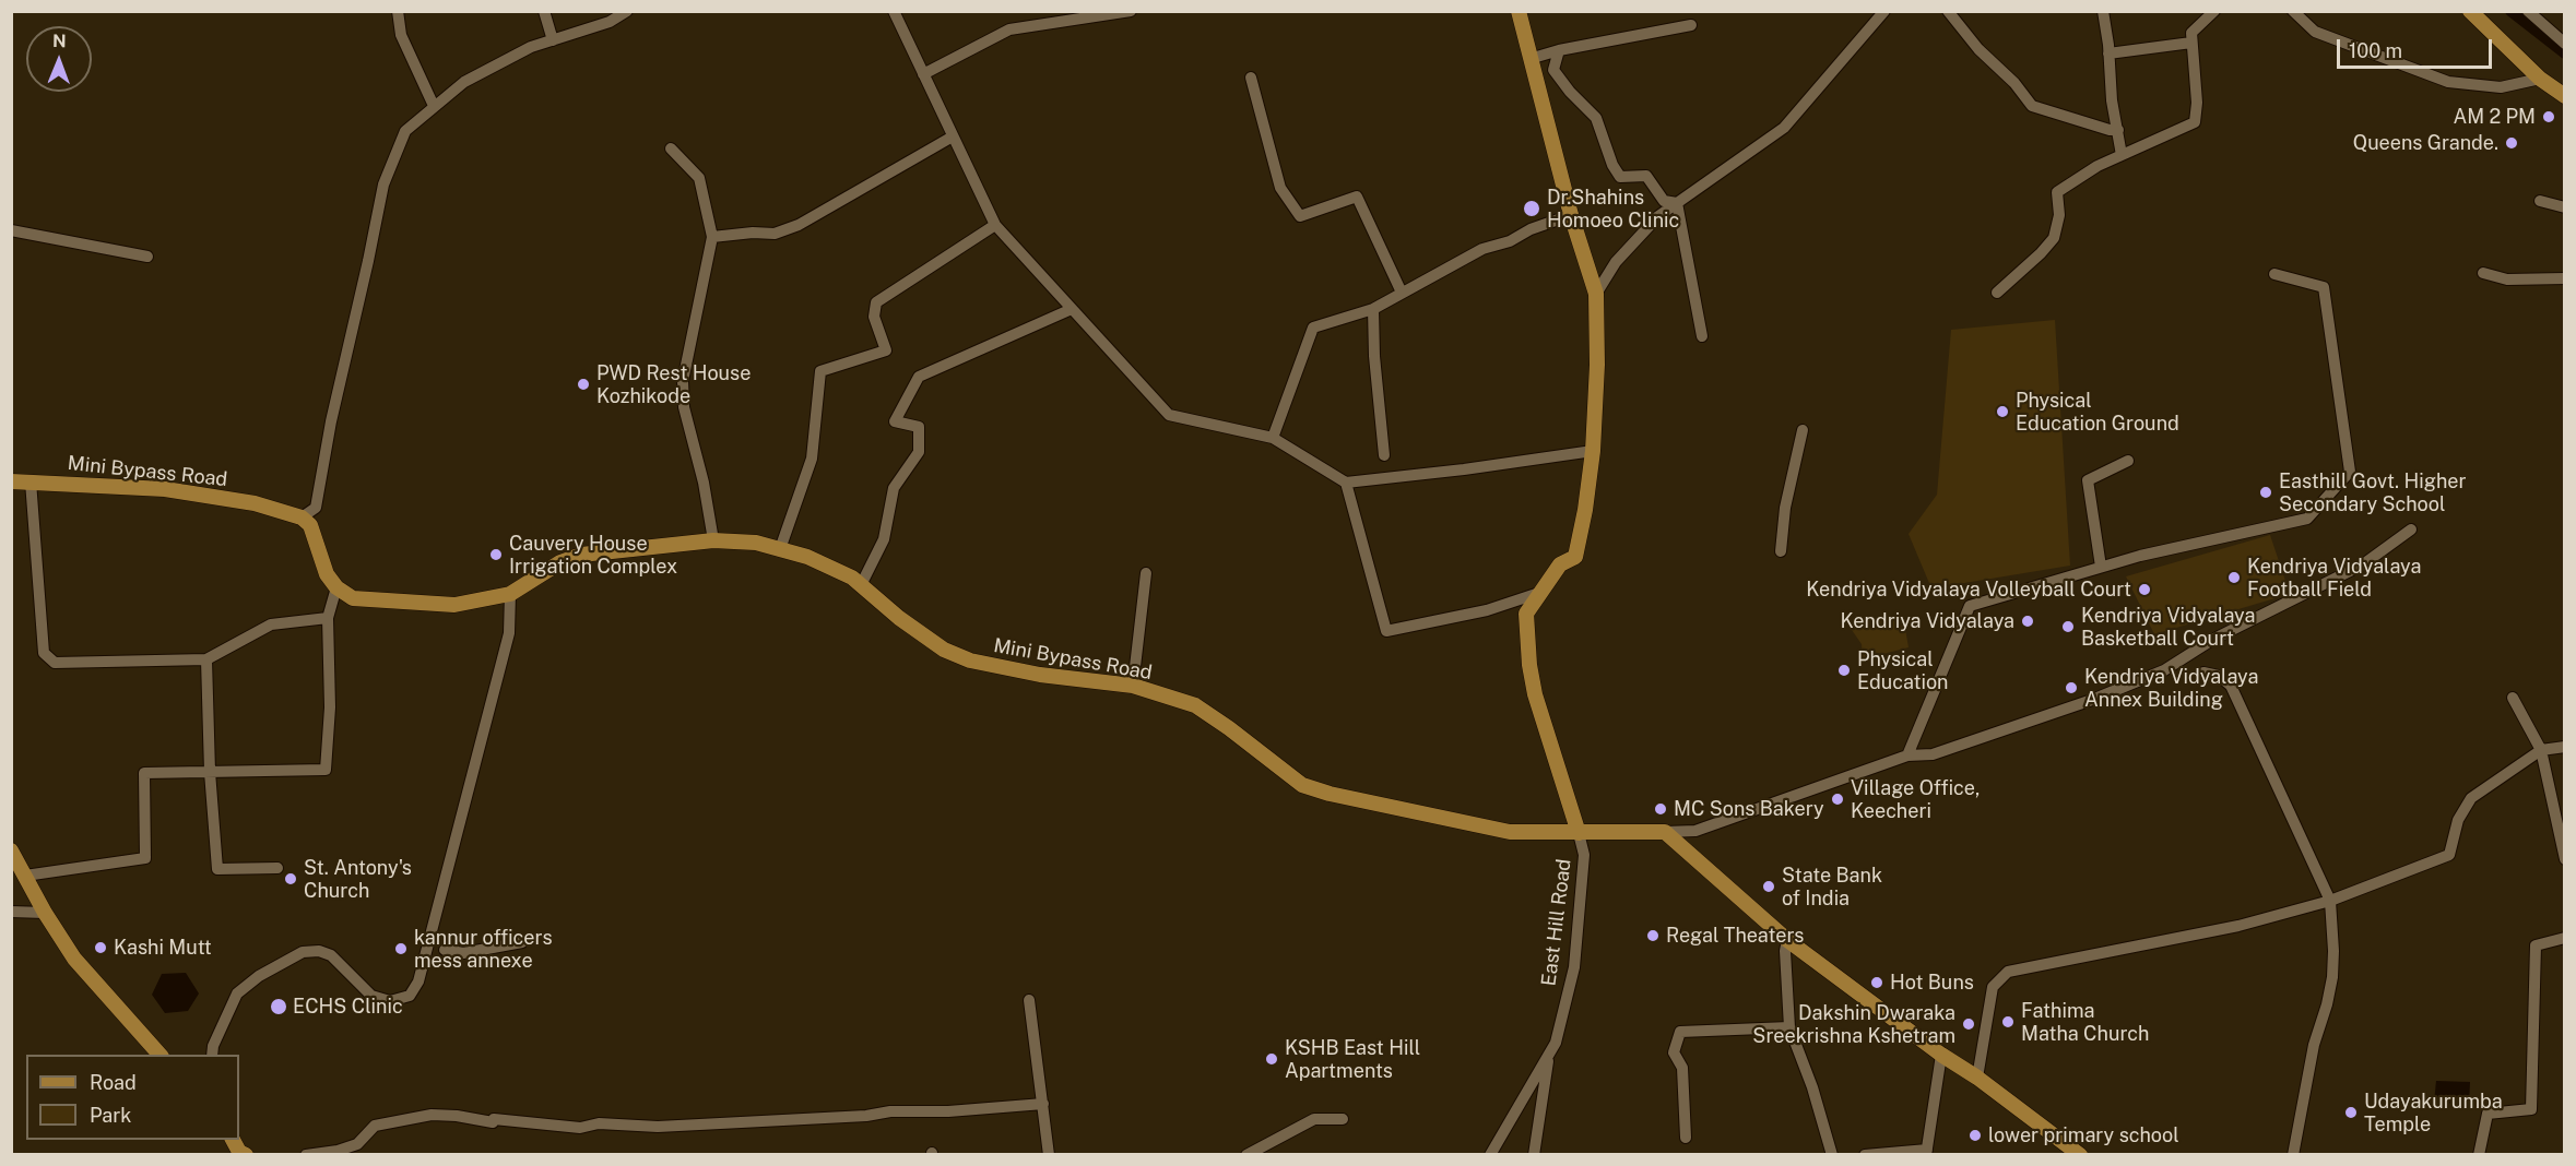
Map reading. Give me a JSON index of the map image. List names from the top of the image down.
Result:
{
  "streets": {
    "main road": ["Mini Bypass Road"],
    "street": ["East Hill Road"]
  },
  "crossings": [
    ["Mini Bypass Road", "East Hill Road"]
  ],
  "places": [
    "AM 2 PM",
    "Queens Grande.",
    "Dr.Shahins Homoeo Clinic",
    "PWD Rest House Kozhikode",
    "Physical Education Ground",
    "Easthill Govt. Higher Secondary School",
    "Cauvery House Irrigation Complex",
    "Kendriya Vidyalaya Football Field",
    "Kendriya Vidyalaya Volleyball Court",
    "Kendriya Vidyalaya",
    "Kendriya Vidyalaya Basketball Court",
    "Physical Education",
    "Kendriya Vidyalaya Annex Building",
    "Village Office, Keecheri",
    "MC Sons Bakery",
    "St. Antony's Church",
    "State Bank of India",
    "Regal Theaters",
    "Kashi Mutt",
    "kannur officers mess annexe",
    "Hot Buns",
    "ECHS Clinic",
    "Fathima Matha Church",
    "Dakshin Dwaraka Sreekrishna Kshetram",
    "KSHB East Hill Apartments",
    "Udayakurumba Temple",
    "lower primary school"
  ],
  "legend": ["Road", "Park"],
  "scale_bar": "100 m",
  "north": "top"
}
